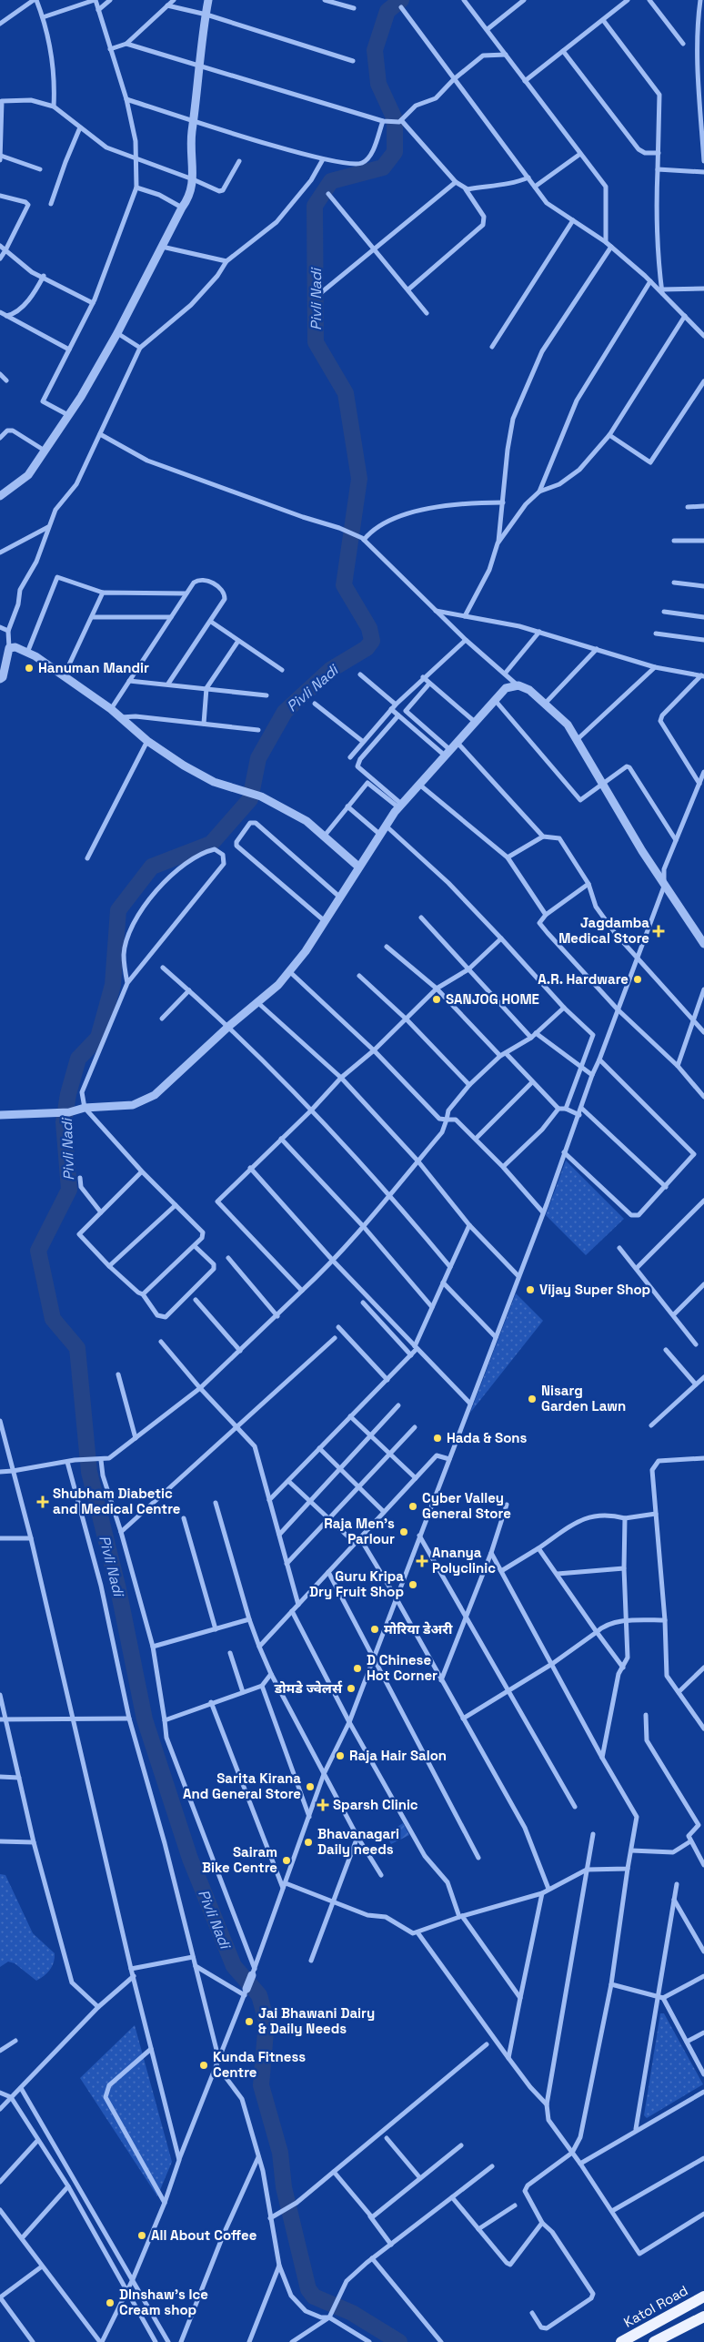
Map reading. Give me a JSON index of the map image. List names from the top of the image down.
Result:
{
  "streets": {
    "main road": ["Katol Road"]
  },
  "water": ["Pivli Nadi"],
  "places": {
    "other": [
      "Hanuman Mandir",
      "A.R. Hardware",
      "SANJOG HOME",
      "Vijay Super Shop",
      "Nisarg Garden Lawn",
      "Hada & Sons",
      "Cyber Valley General Store",
      "Raja Men's Parlour",
      "Guru Kripa Dry Fruit Shop",
      "मोरिया डेअरी",
      "D Chinese Hot Corner",
      "डोमडे ज्वेलर्स",
      "Raja Hair Salon",
      "Sarita Kirana And General Store",
      "Bhavanagari Daily needs",
      "Sairam Bike Centre",
      "Jai Bhawani Dairy & Daily Needs",
      "Kunda Fitness Centre",
      "All About Coffee",
      "DInshaw's Ice Cream shop"
    ],
    "health": [
      "Jagdamba Medical Store",
      "Shubham Diabetic and Medical Centre",
      "Ananya Polyclinic",
      "Sparsh Clinic"
    ]
  }
}
